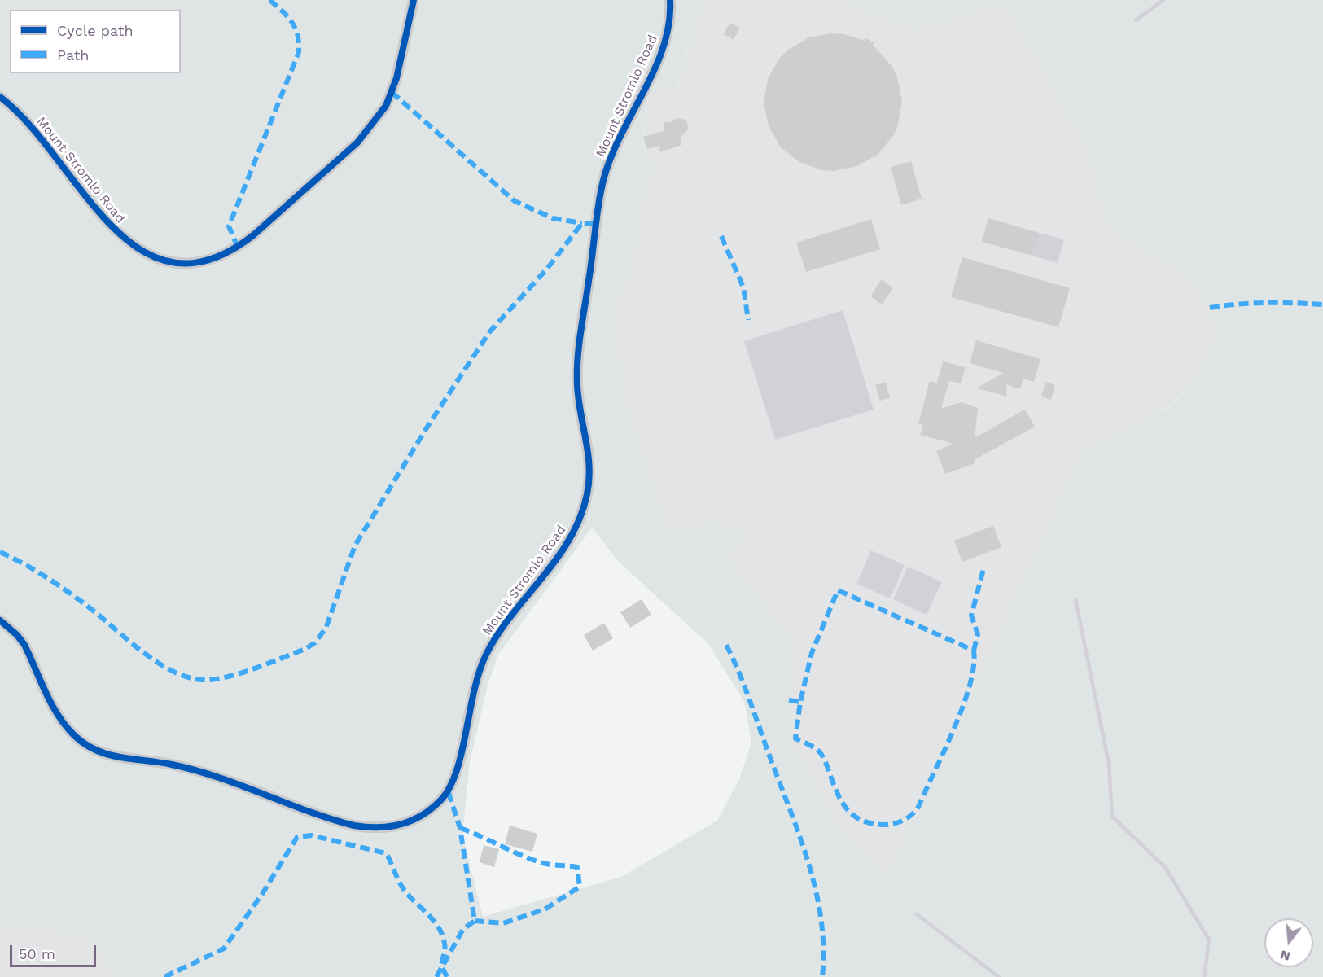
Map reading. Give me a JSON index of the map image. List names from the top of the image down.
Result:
{
  "streets": {
    "street": ["Mount Stromlo Road"]
  },
  "legend": ["Cycle path", "Path"],
  "scale_bar": "50 m",
  "north": "bottom"
}
